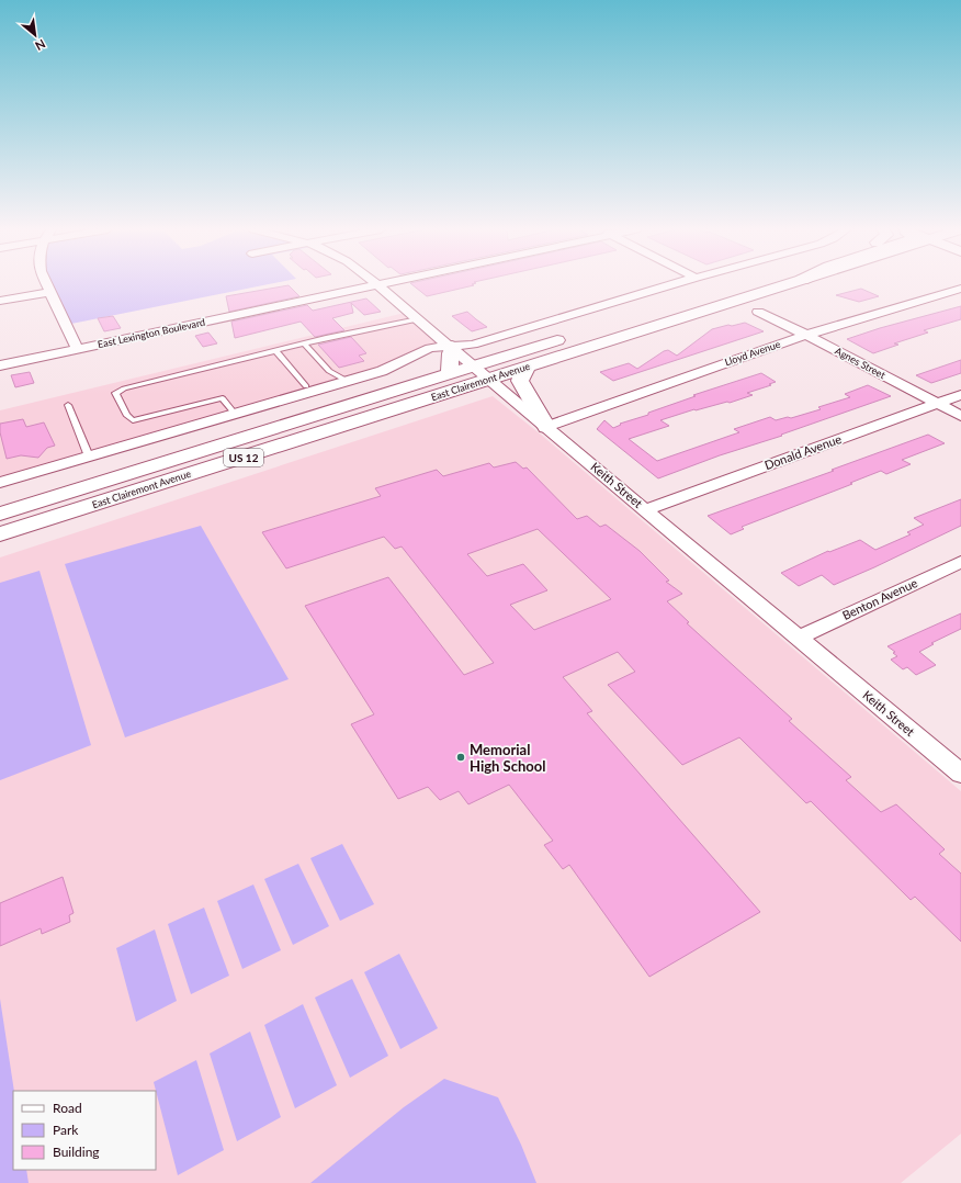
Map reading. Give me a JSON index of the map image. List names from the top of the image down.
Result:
{
  "streets": {
    "main road": ["East Clairemont Avenue", "US 12"],
    "street": [
      "East Lexington Boulevard",
      "Lloyd Avenue",
      "Agnes Street",
      "Donald Avenue",
      "Keith Street",
      "Benton Avenue"
    ]
  },
  "crossings": [
    ["East Lexington Boulevard", "Keith Street"],
    ["Lloyd Avenue", "Agnes Street"],
    ["Lloyd Avenue", "Keith Street"],
    ["Agnes Street", "Donald Avenue"],
    ["East Clairemont Avenue", "Keith Street"],
    ["Donald Avenue", "Keith Street"],
    ["Keith Street", "Benton Avenue"]
  ],
  "places": ["Memorial High School"],
  "legend": ["Road", "Park", "Building"],
  "north": "bottom right"
}
